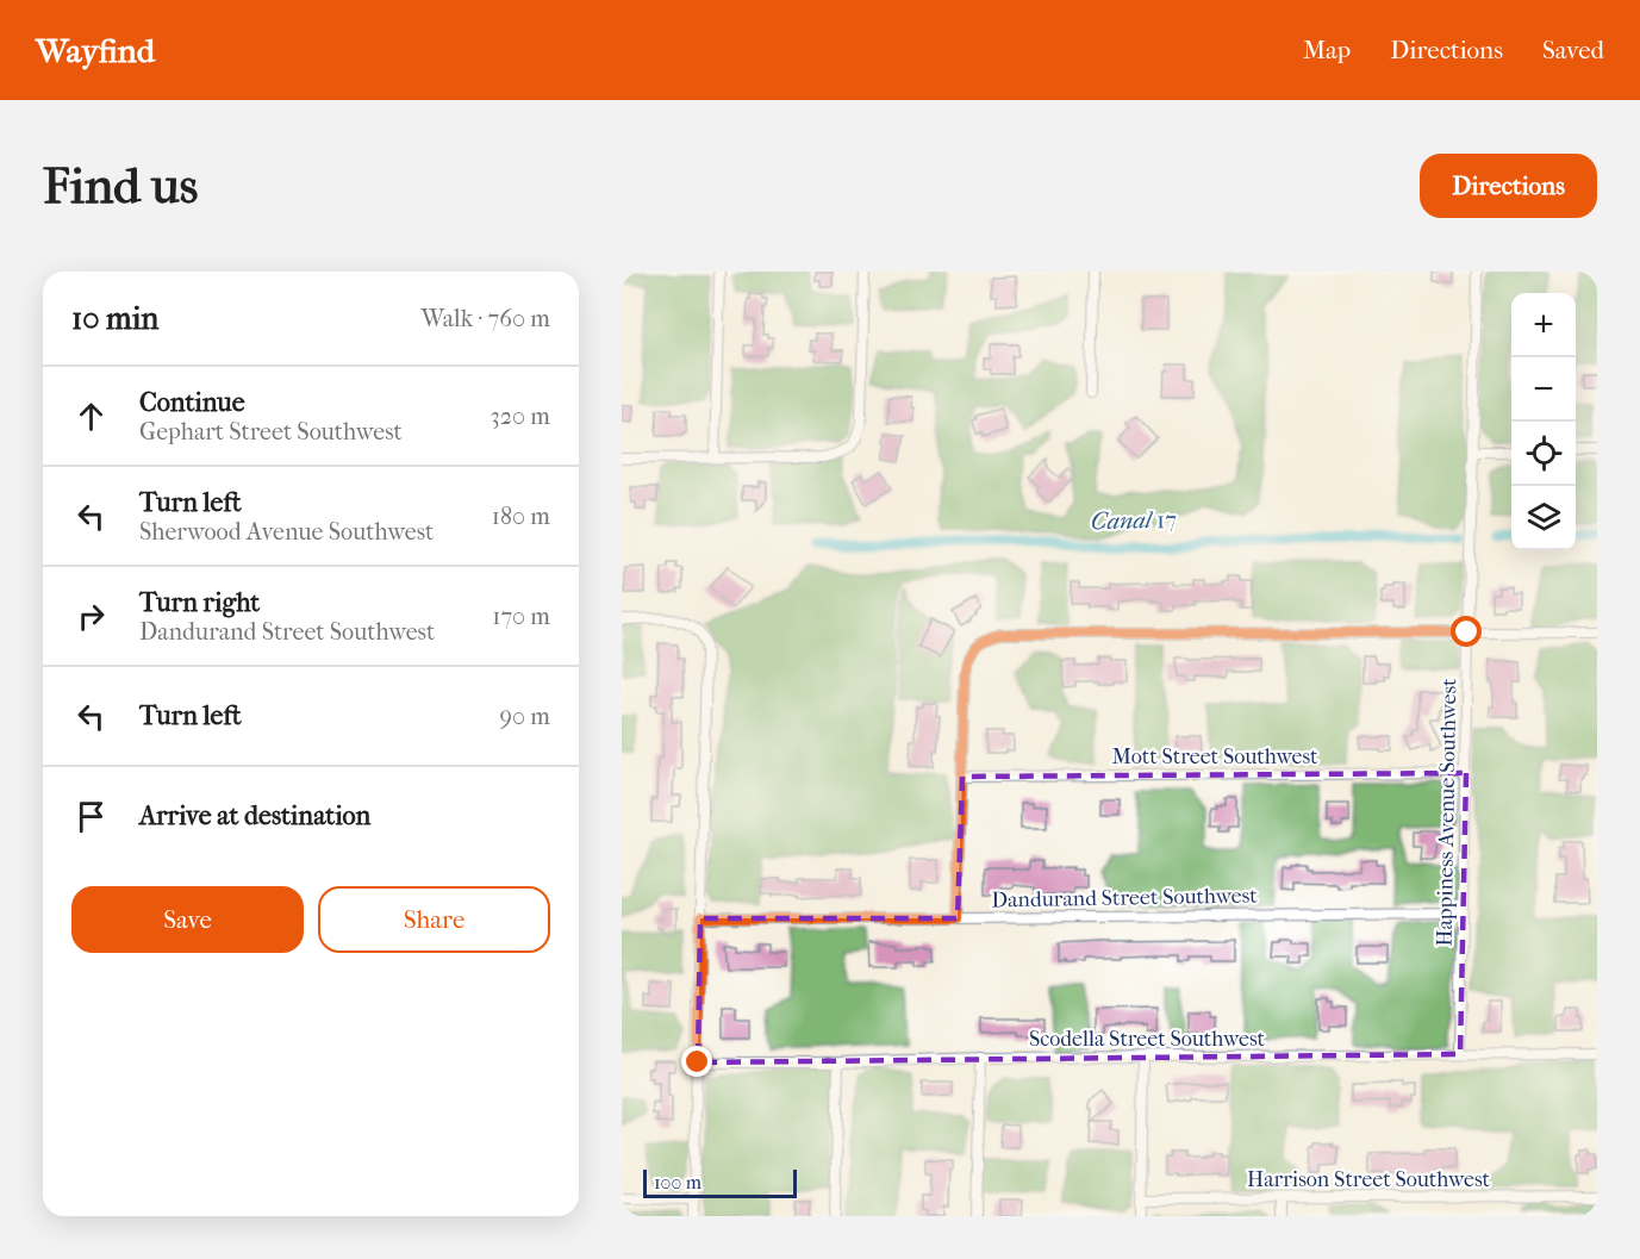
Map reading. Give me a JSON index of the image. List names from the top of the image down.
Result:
{
  "streets": {
    "street": [
      "Mott Street Southwest",
      "Happiness Avenue Southwest",
      "Dandurand Street Southwest",
      "Scodella Street Southwest",
      "Harrison Street Southwest"
    ]
  },
  "crossings": [
    ["Mott Street Southwest", "Happiness Avenue Southwest"],
    ["Happiness Avenue Southwest", "Dandurand Street Southwest"],
    ["Happiness Avenue Southwest", "Scodella Street Southwest"]
  ],
  "water": ["Canal 17"],
  "scale_bar": "100 m",
  "page": {
    "header": "Wayfind",
    "nav": ["Map", "Directions", "Saved"],
    "buttons": [
      "Directions",
      ["Save", "Share"]
    ],
    "title": "Find us",
    "heading": ["10 min", "Walk · 760 m"],
    "map_buttons": ["+", "−"],
    "list": [
      ["Continue", "Gephart Street Southwest", "320 m"],
      ["Turn left", "Sherwood Avenue Southwest", "180 m"],
      ["Turn right", "Dandurand Street Southwest", "170 m"],
      ["Turn left", "90 m"],
      "Arrive at destination"
    ],
    "scale": "100 m"
  }
}
